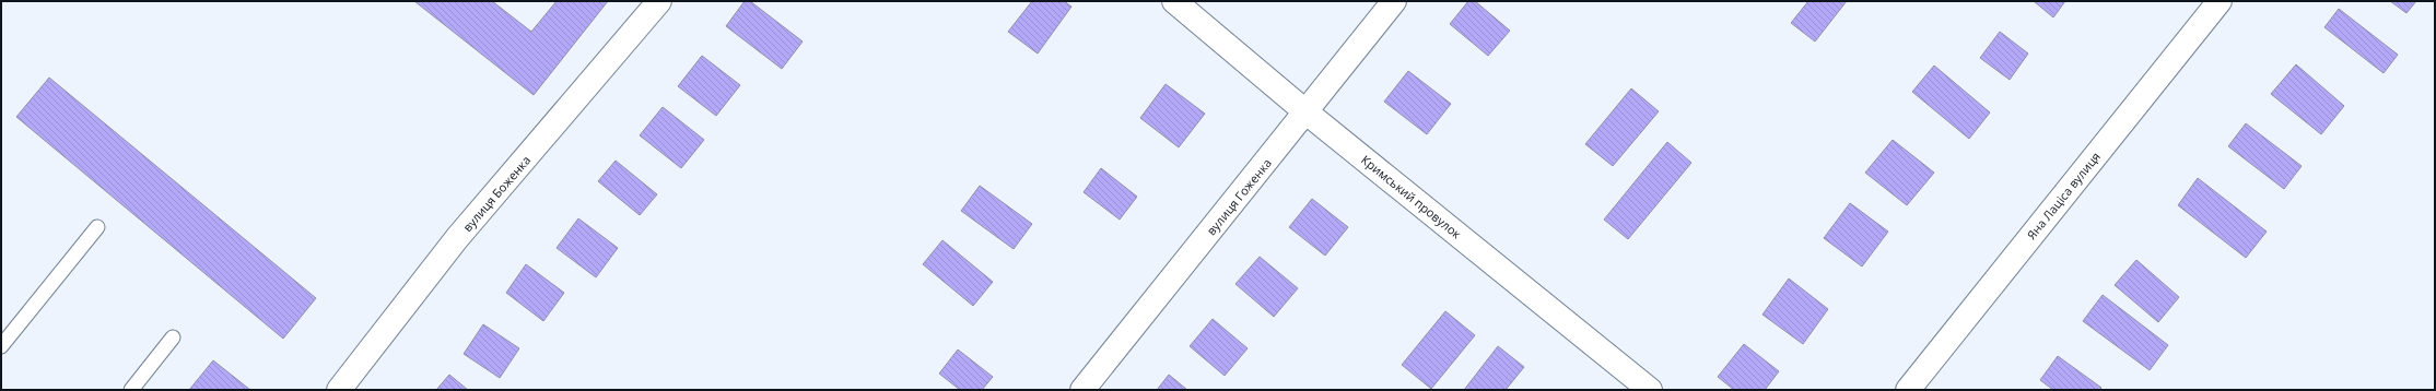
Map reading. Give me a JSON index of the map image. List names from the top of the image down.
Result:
{
  "streets": {
    "street": [
      "вулиця Боженка",
      "Яна Лаціса вулиця",
      "вулиця Гоженка",
      "Кримський провулок"
    ]
  },
  "crossings": [
    ["вулиця Гоженка", "Кримський провулок"]
  ]
}
